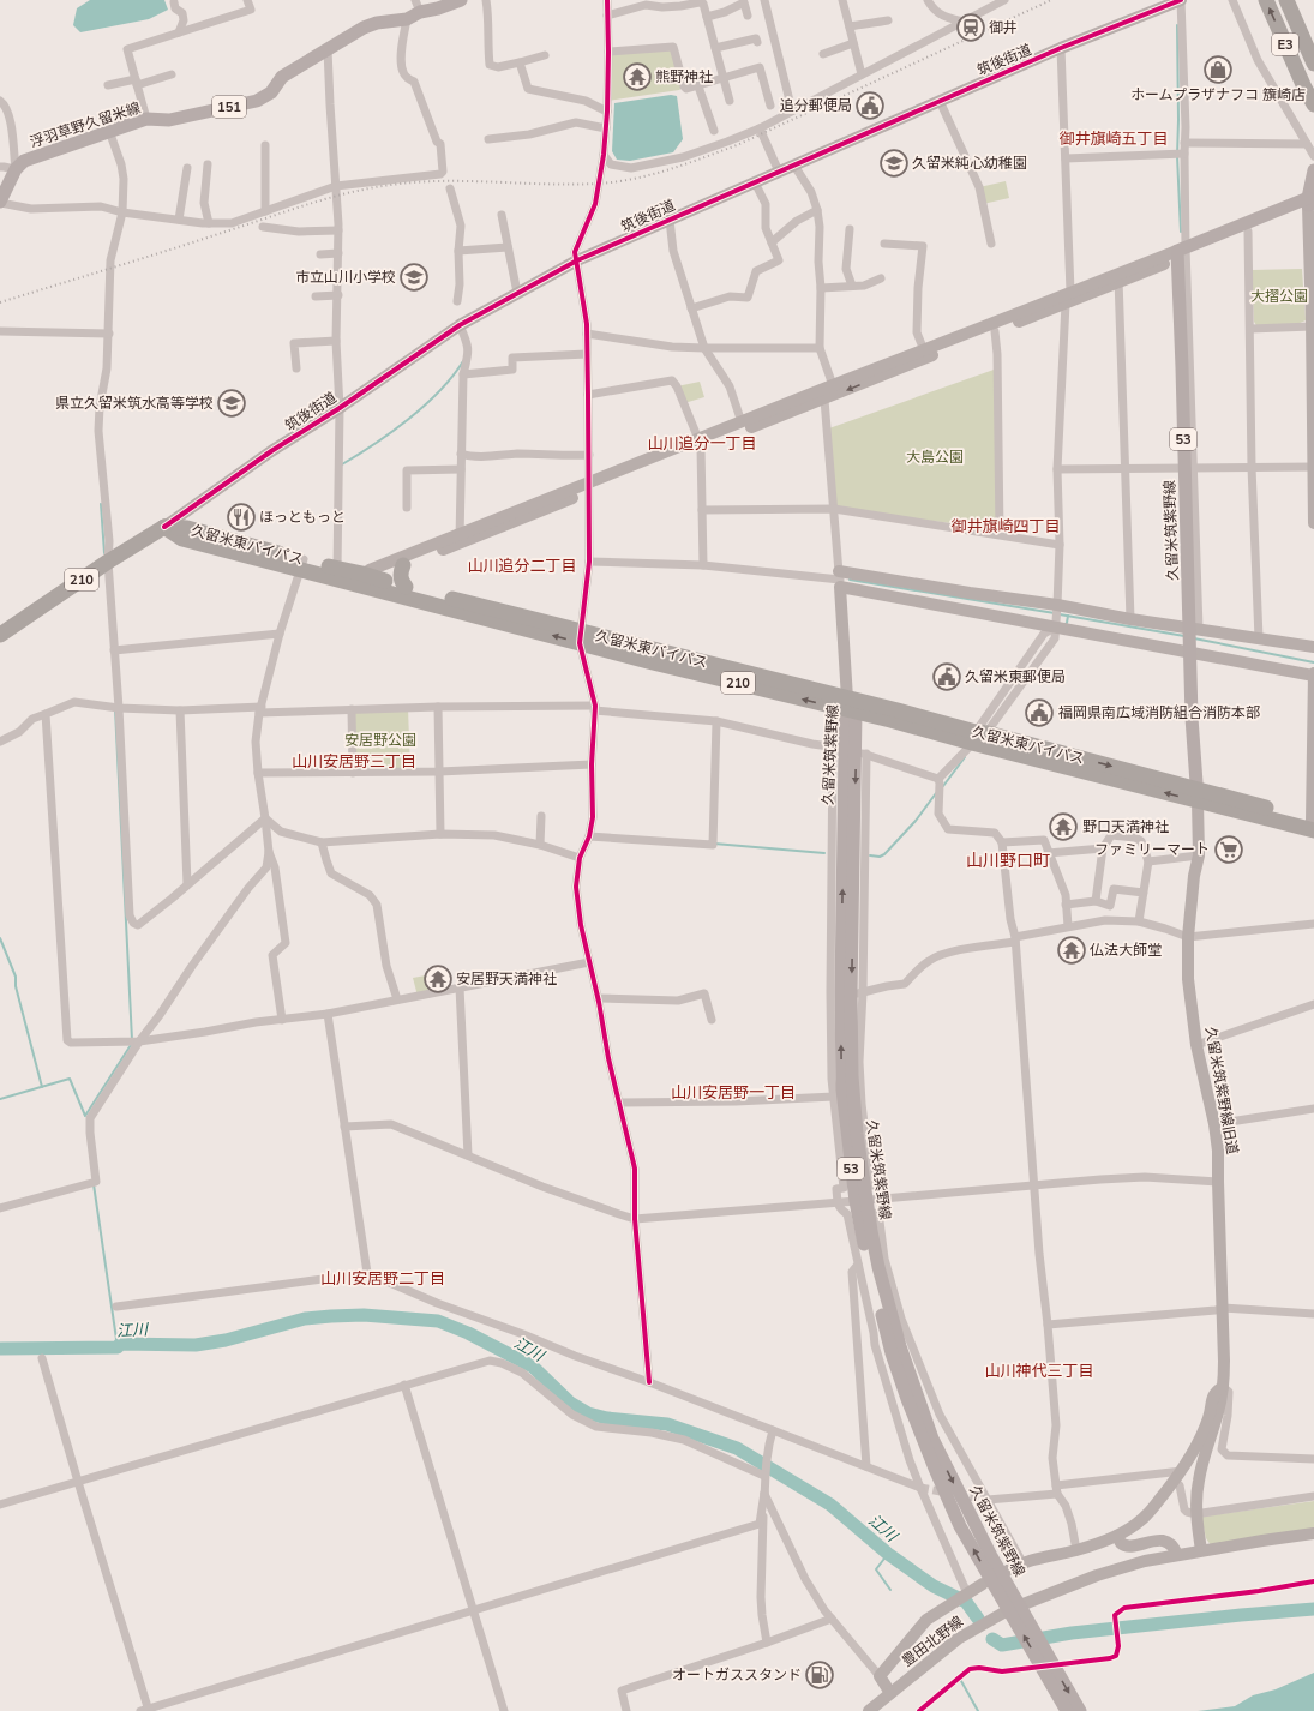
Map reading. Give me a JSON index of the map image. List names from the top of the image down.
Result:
{
  "streets": {
    "highway": ["E3", "久留米東バイパス", "210"],
    "main road": [
      "151",
      "浮羽草野久留米線",
      "53",
      "久留米筑紫野線"
    ],
    "street": ["筑後街道", "久留米筑紫野線旧道", "豊田北野線"]
  },
  "crossings": [
    ["筑後街道", "久留米東バイパス"],
    ["筑後街道", "210"],
    ["久留米筑紫野線", "久留米東バイパス"],
    ["久留米筑紫野線", "久留米筑紫野線旧道"],
    ["久留米筑紫野線", "豊田北野線"],
    ["久留米東バイパス", "210"],
    ["久留米東バイパス", "久留米筑紫野線旧道"],
    ["久留米筑紫野線旧道", "豊田北野線"]
  ],
  "districts": [
    "御井旗崎五丁目",
    "山川追分一丁目",
    "御井旗崎四丁目",
    "山川追分二丁目",
    "山川安居野三丁目",
    "山川野口町",
    "山川安居野一丁目",
    "山川安居野二丁目",
    "山川神代三丁目"
  ],
  "water": ["江川"],
  "parks": ["大摺公園", "大島公園", "安居野公園"],
  "places": {
    "station": ["御井"],
    "shop": ["ホームプラザナフコ 籏崎店"],
    "temple": [
      "熊野神社",
      "野口天満神社",
      "仏法大師堂",
      "安居野天満神社"
    ],
    "public building": ["追分郵便局", "久留米東郵便局", "福岡県南広域消防組合消防本部"],
    "school or university": ["久留米純心幼稚園", "市立山川小学校", "県立久留米筑水高等学校"],
    "restaurant": ["ほっともっと"],
    "supermarket": ["ファミリーマート"],
    "fuel station": ["オートガススタンド"]
  }
}
